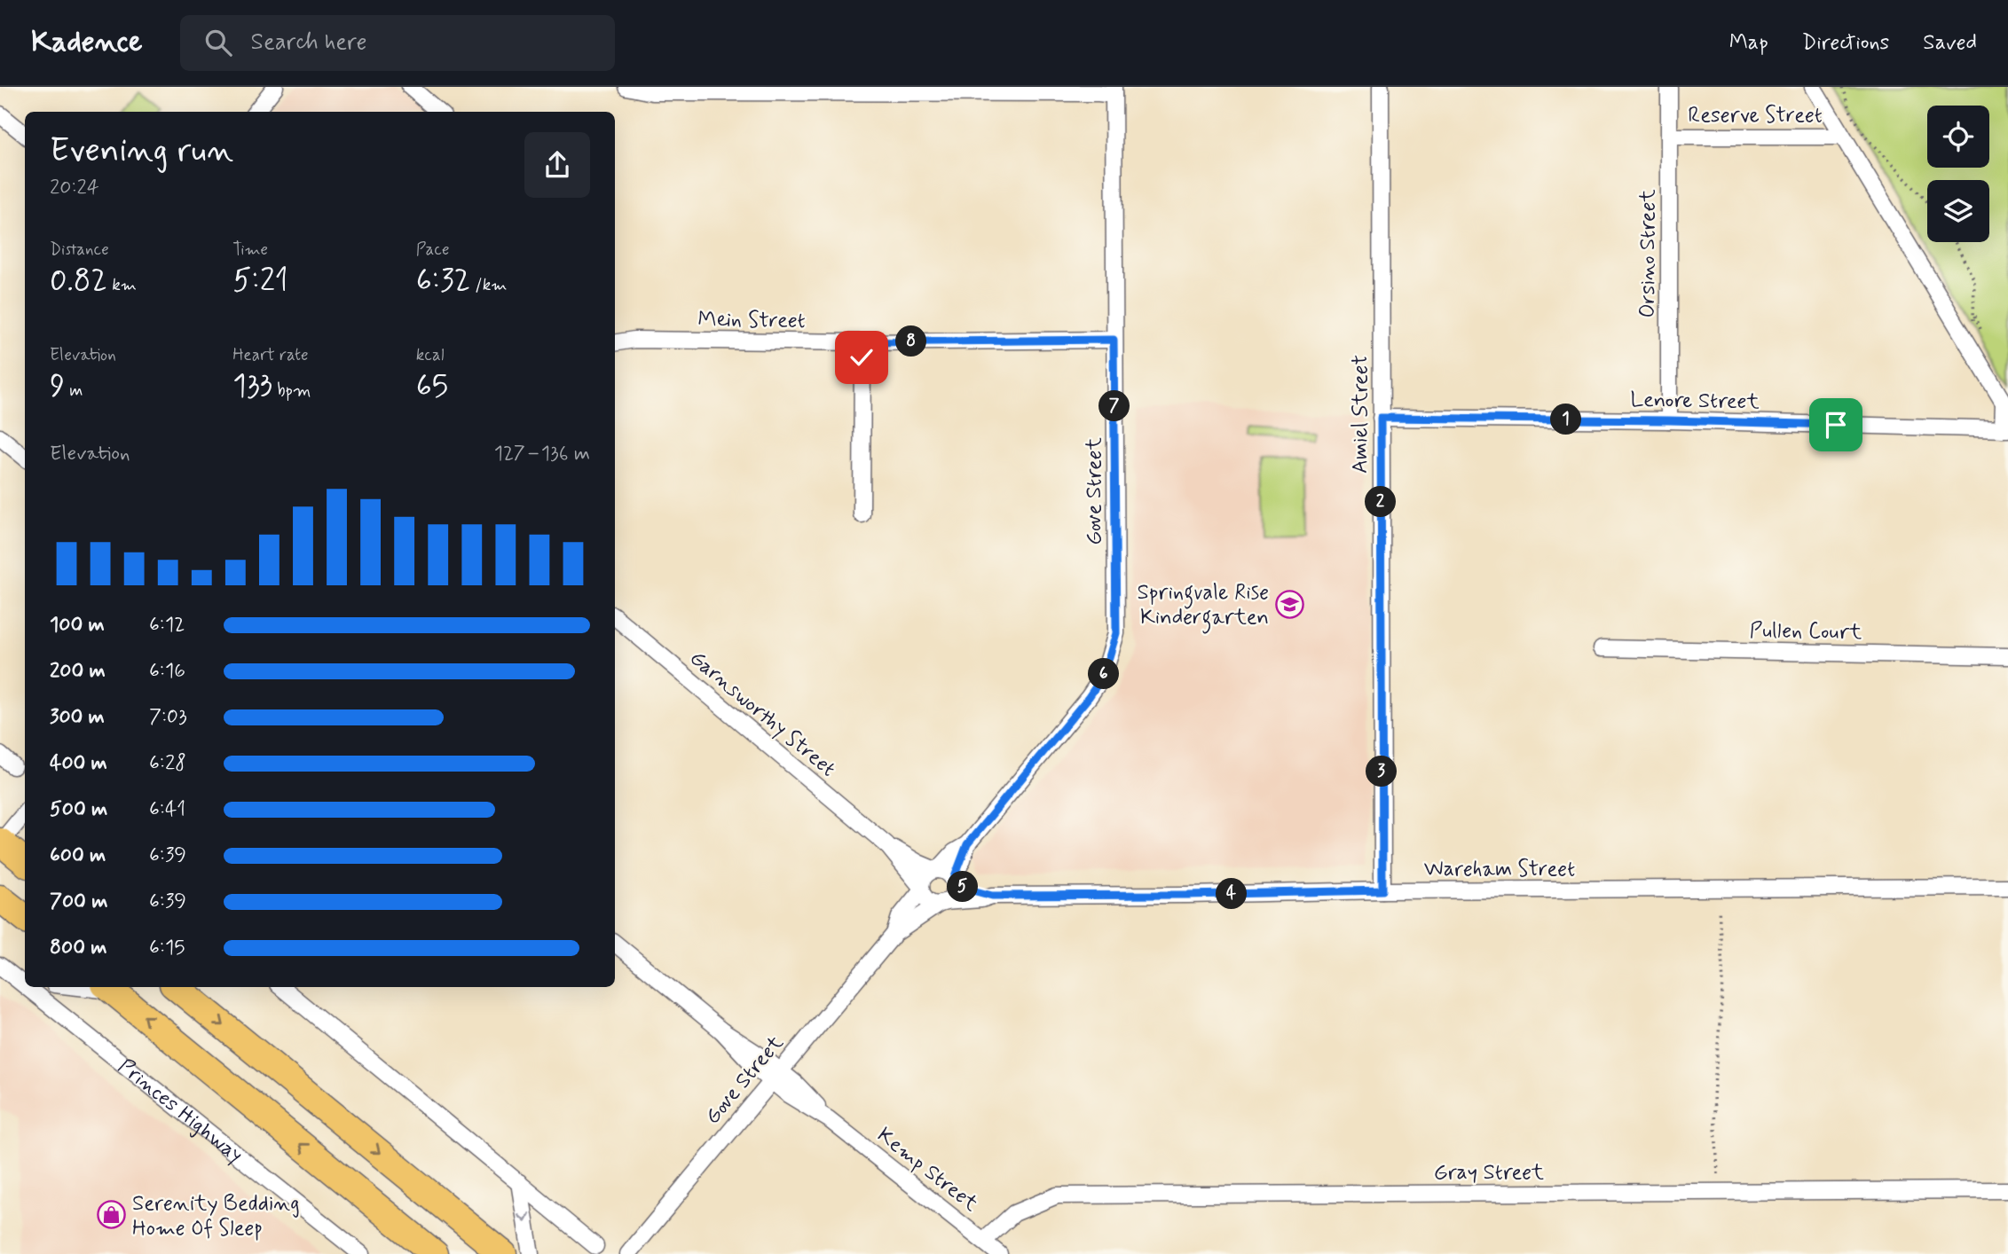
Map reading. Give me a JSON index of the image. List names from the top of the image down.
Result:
{
  "streets": {
    "street": [
      "Reserve Street",
      "Orsino Street",
      "Mein Street",
      "Lenore Street",
      "Amiel Street",
      "Gove Street",
      "Pullen Court",
      "Garnsworthy Street",
      "Wareham Street",
      "Princes Highway",
      "Kemp Street",
      "Gray Street"
    ]
  },
  "crossings": [
    ["Reserve Street", "Orsino Street"],
    ["Orsino Street", "Lenore Street"],
    ["Mein Street", "Gove Street"],
    ["Lenore Street", "Amiel Street"],
    ["Amiel Street", "Wareham Street"],
    ["Gove Street", "Garnsworthy Street"],
    ["Gove Street", "Wareham Street"],
    ["Gove Street", "Kemp Street"],
    ["Garnsworthy Street", "Wareham Street"],
    ["Kemp Street", "Gray Street"]
  ],
  "places": {
    "school or university": ["Springvale Rise Kindergarten"],
    "shop": ["Serenity Bedding Home Of Sleep"]
  },
  "page": {
    "header": "Kadence",
    "search": "Search here",
    "nav": ["Map", "Directions", "Saved"],
    "heading": ["Evening run", "20:24"],
    "stats": [
      ["Distance", "0.82 km"],
      ["Time", "5:21"],
      ["Pace", "6:32 /km"],
      ["Elevation", "9 m"],
      ["Heart rate", "133 bpm"],
      ["kcal", "65"]
    ],
    "pins": [
      "8",
      "7",
      "1",
      "2",
      "6",
      "3",
      "5",
      "4"
    ],
    "chart": ["Elevation", "127–136 m"],
    "list": [
      {
        "name": "100 m",
        "note": "6:12"
      },
      {
        "name": "200 m",
        "note": "6:16"
      },
      {
        "name": "300 m",
        "note": "7:03"
      },
      {
        "name": "400 m",
        "note": "6:28"
      },
      {
        "name": "500 m",
        "note": "6:41"
      },
      {
        "name": "600 m",
        "note": "6:39"
      },
      {
        "name": "700 m",
        "note": "6:39"
      },
      {
        "name": "800 m",
        "note": "6:15"
      }
    ]
  }
}
